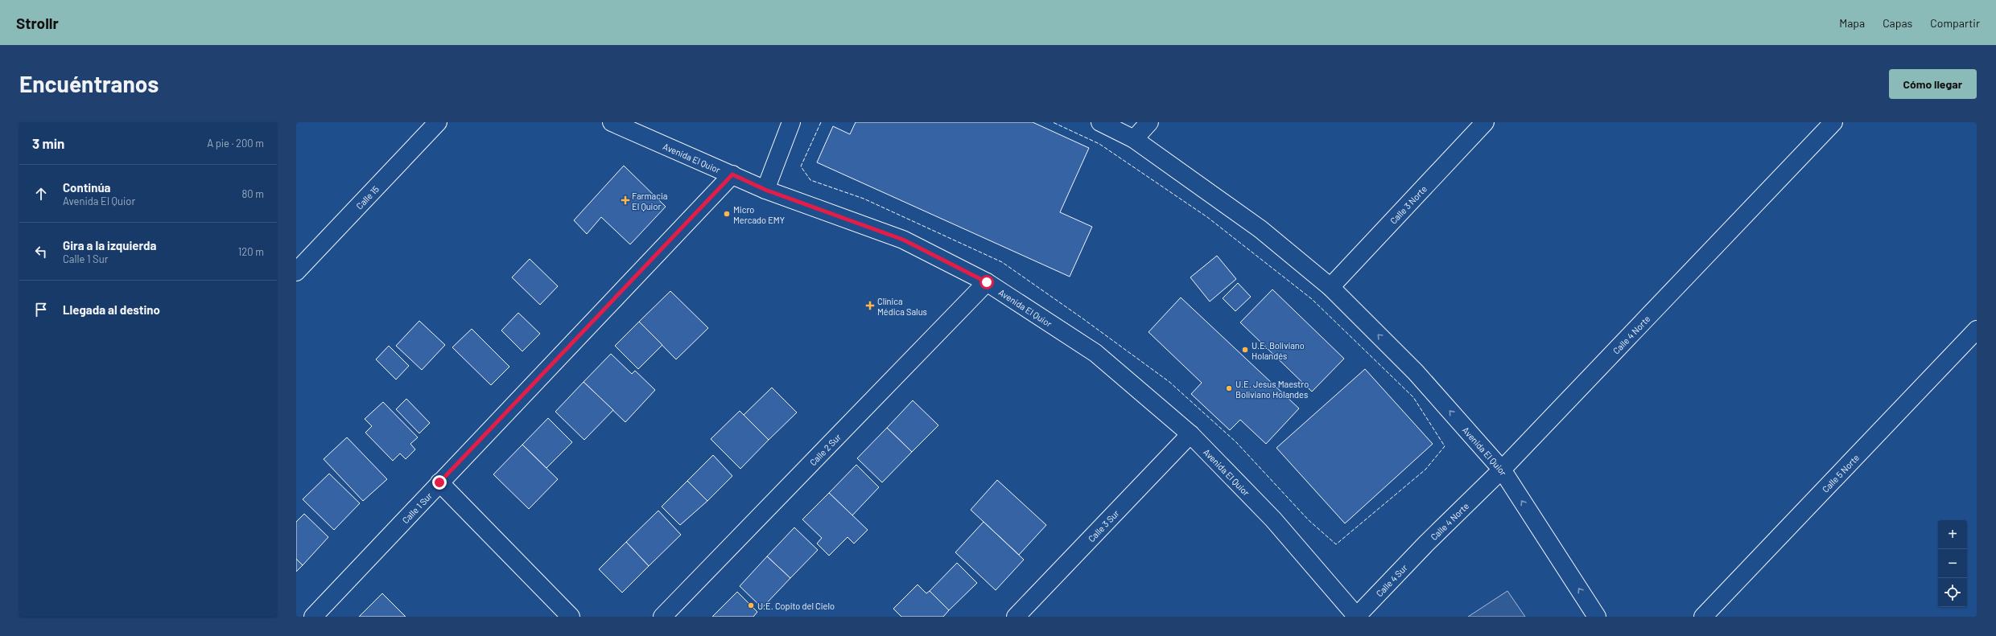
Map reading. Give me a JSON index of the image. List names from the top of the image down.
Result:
{
  "streets": {
    "street": [
      "Avenida El Quior",
      "Calle 15",
      "Calle 3 Norte",
      "Calle 4 Norte",
      "Calle 2 Sur",
      "Calle 5 Norte",
      "Calle 1 Sur",
      "Calle 3 Sur",
      "Calle 4 Sur"
    ]
  },
  "crossings": [
    ["Avenida El Quior", "Calle 3 Norte"],
    ["Avenida El Quior", "Calle 4 Norte"],
    ["Avenida El Quior", "Calle 2 Sur"],
    ["Avenida El Quior", "Calle 1 Sur"],
    ["Avenida El Quior", "Calle 3 Sur"],
    ["Avenida El Quior", "Calle 4 Sur"],
    ["Calle 4 Norte", "Calle 4 Sur"]
  ],
  "places": {
    "health": ["Farmacia El Quior", "Clínica Médica Salus"],
    "other": [
      "Micro Mercado EMY",
      "U.E. Boliviano Holandés",
      "U.E. Jesus Maestro Boliviano Holandes",
      "U.E. Copito del Cielo"
    ]
  },
  "page": {
    "header": "Strollr",
    "nav": ["Mapa", "Capas", "Compartir"],
    "buttons": "Cómo llegar",
    "title": "Encuéntranos",
    "heading": ["3 min", "A pie · 200 m"],
    "list": [
      ["Continúa", "Avenida El Quior", "80 m"],
      ["Gira a la izquierda", "Calle 1 Sur", "120 m"],
      "Llegada al destino"
    ],
    "map_buttons": ["+", "−"]
  }
}
